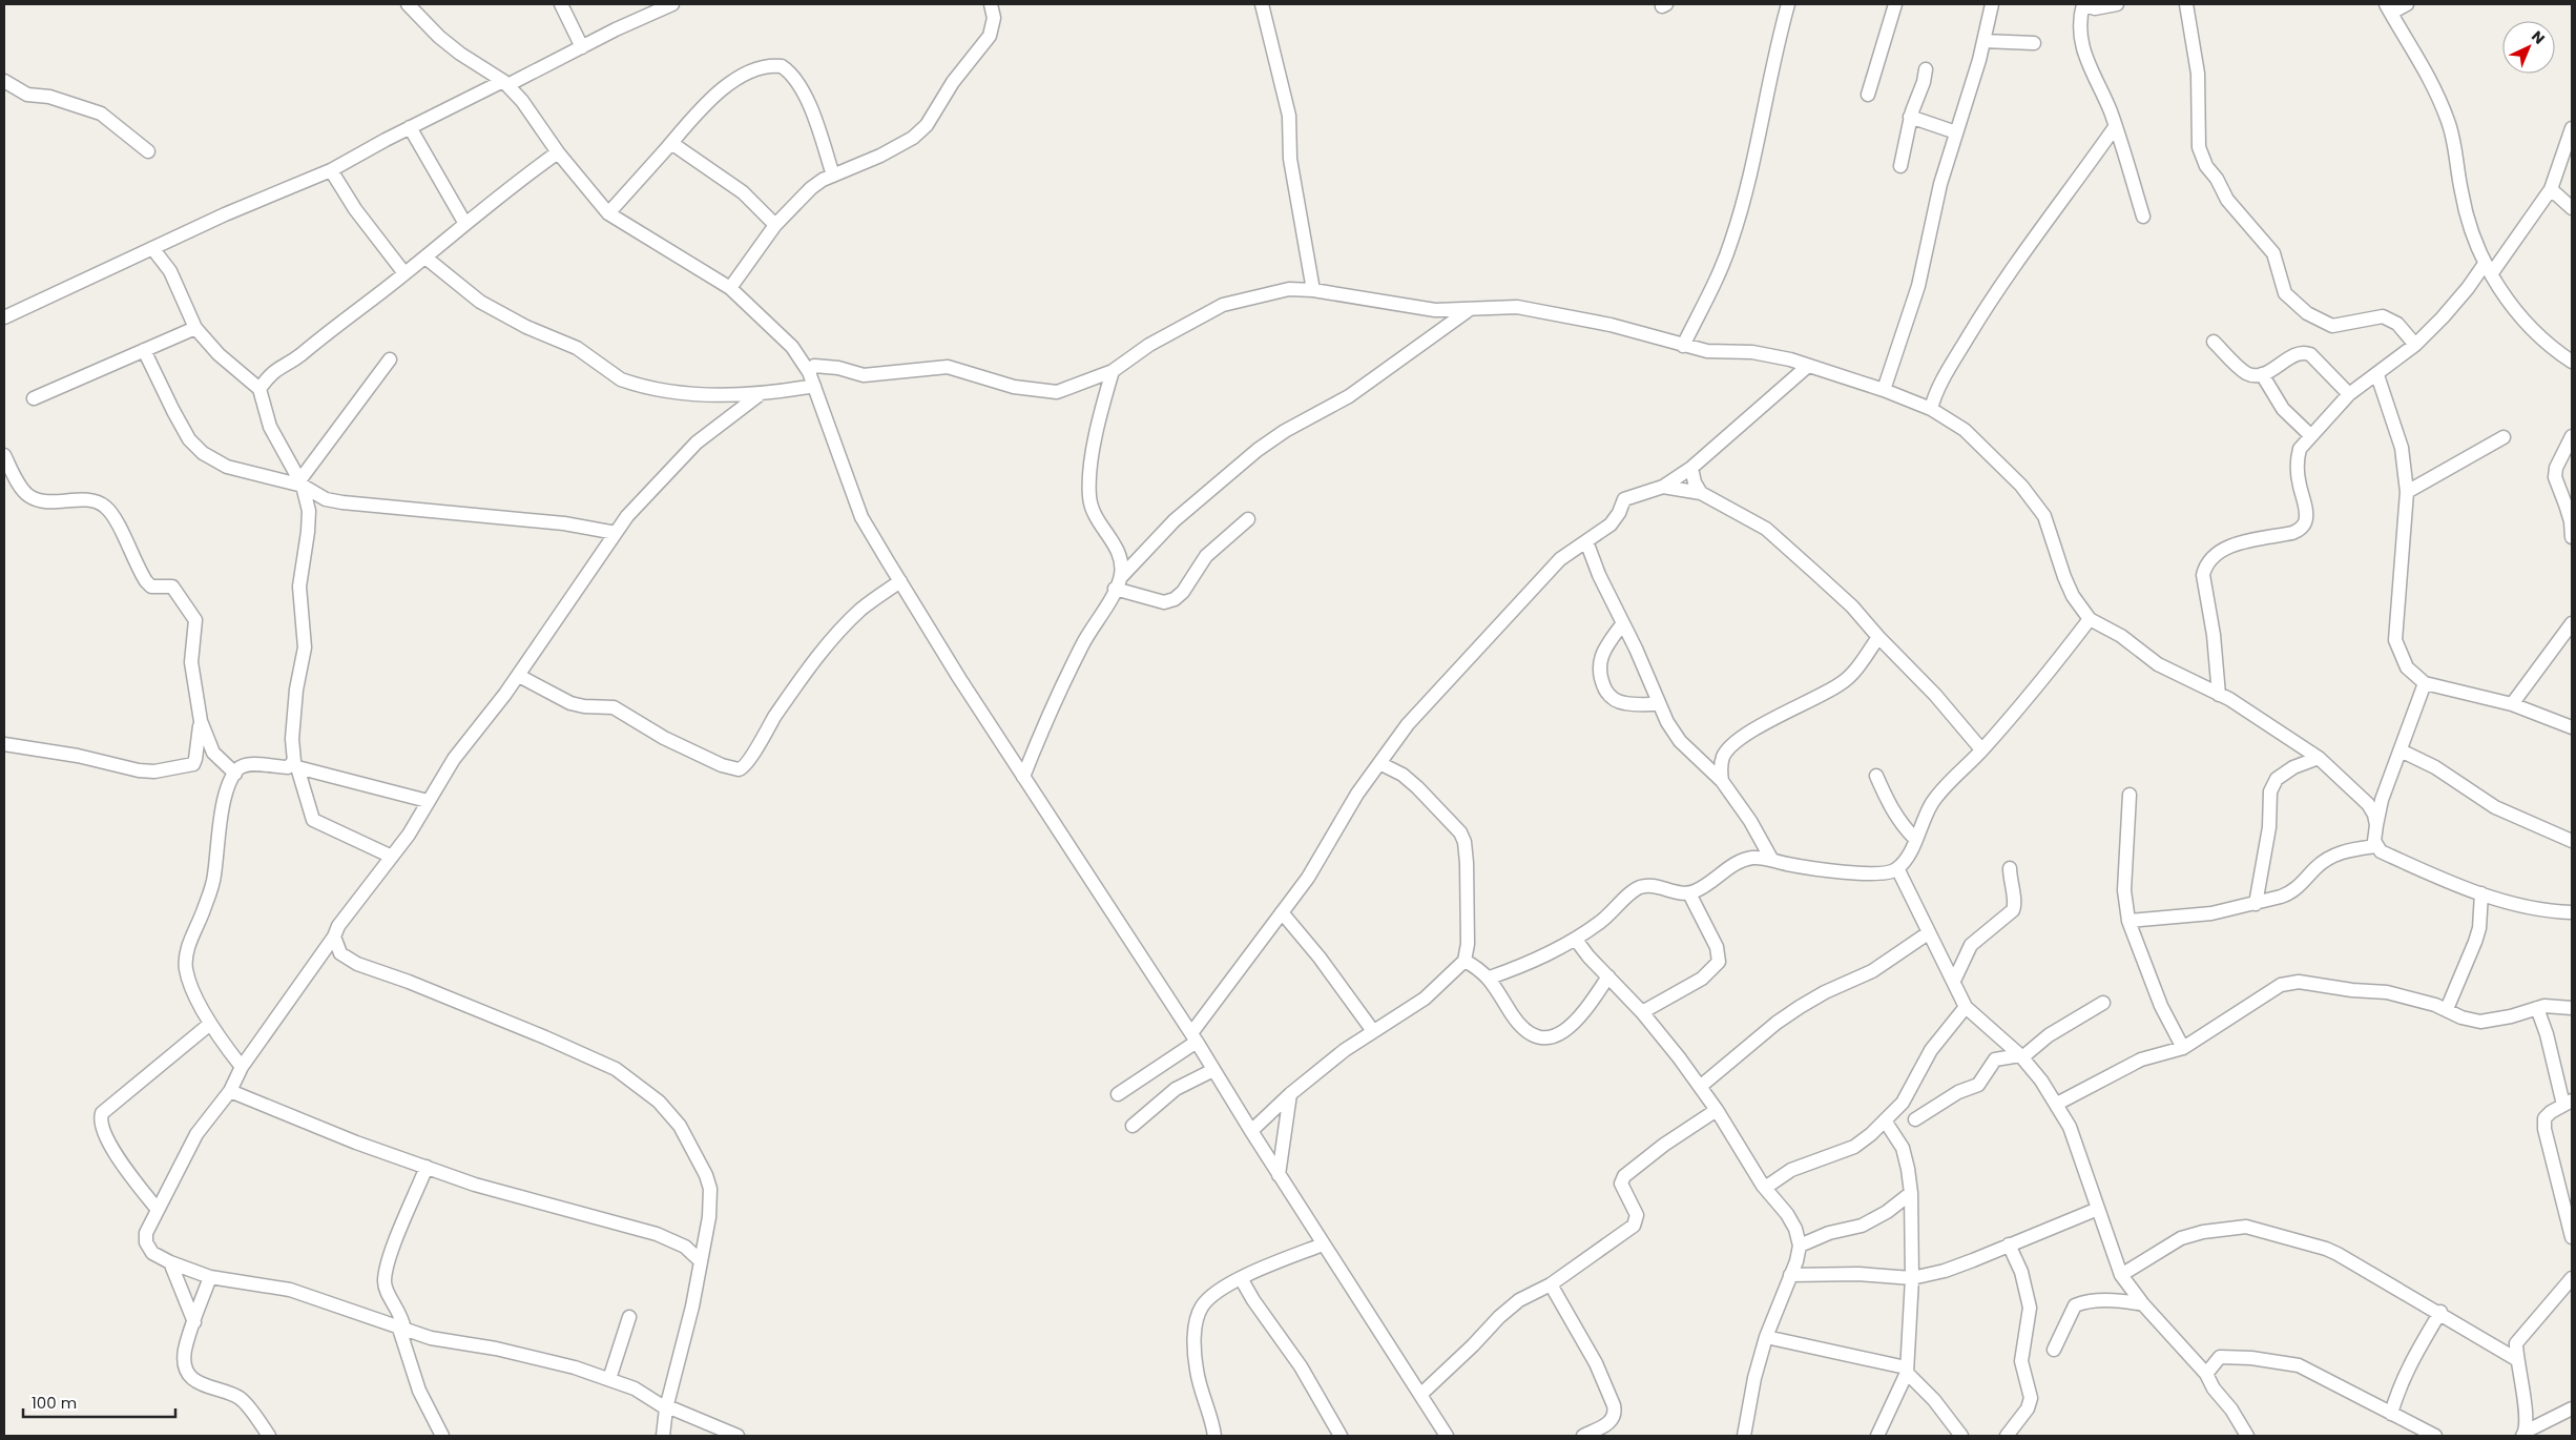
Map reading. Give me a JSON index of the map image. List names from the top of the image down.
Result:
{
  "scale_bar": "100 m",
  "north": "top right"
}
